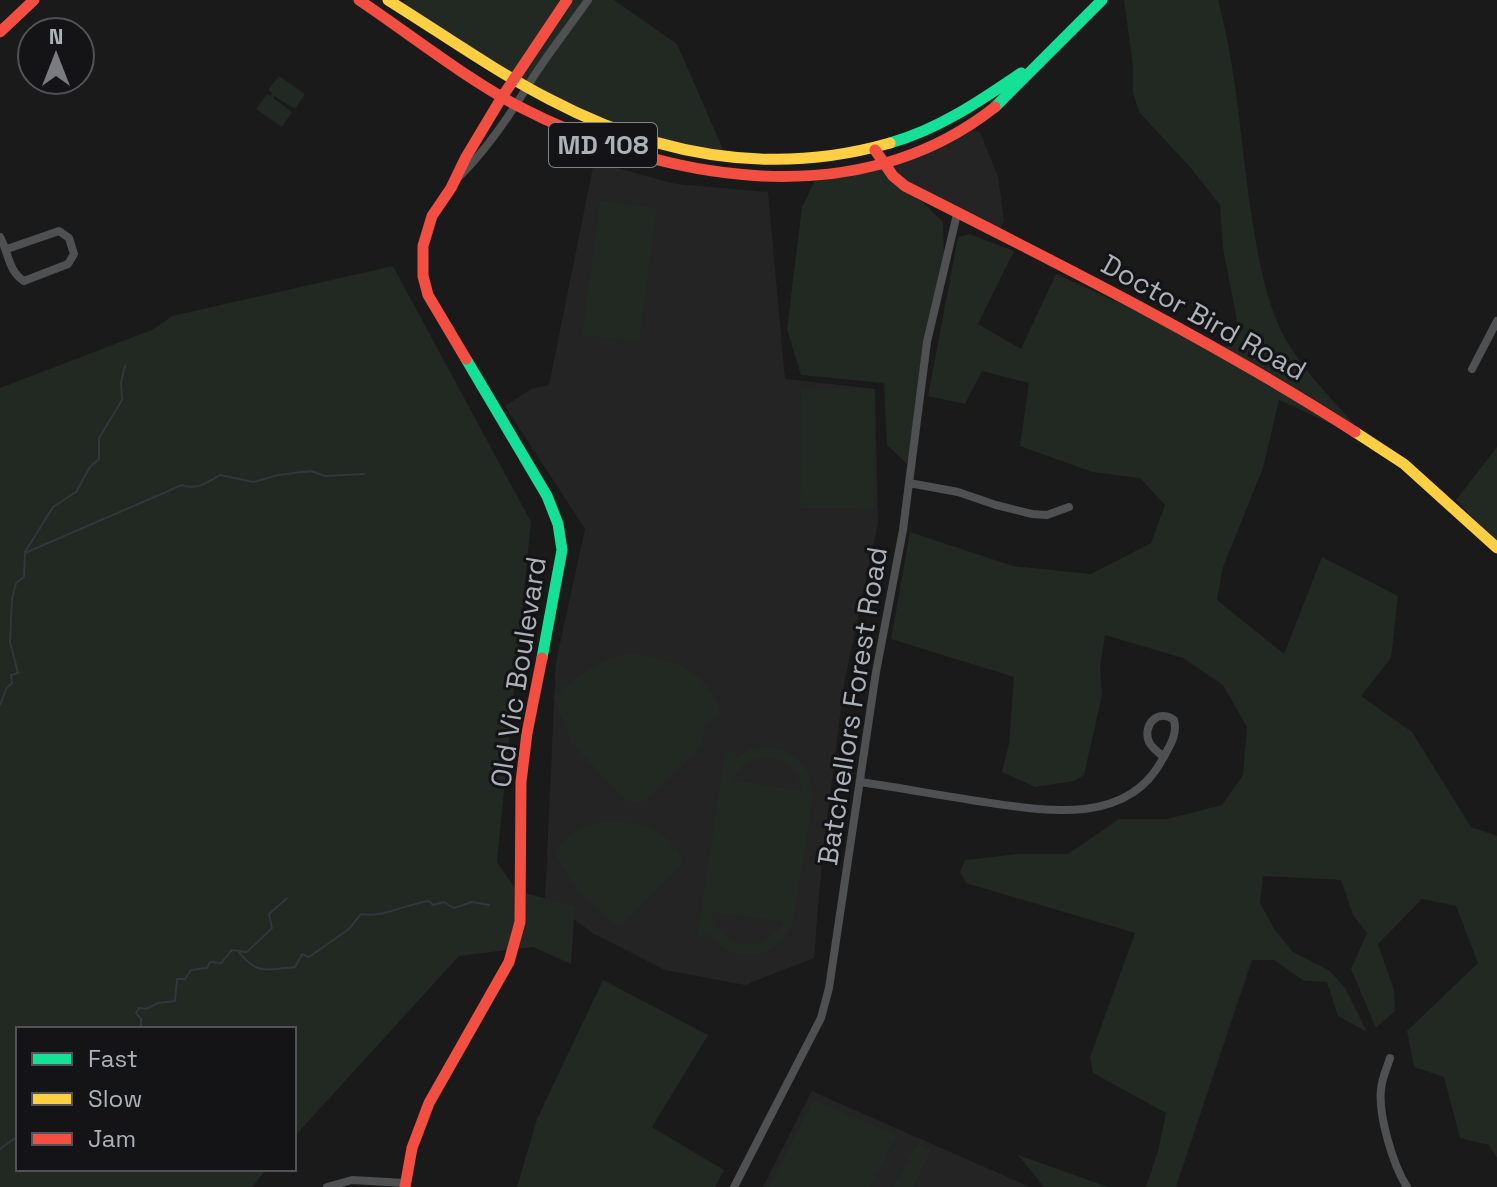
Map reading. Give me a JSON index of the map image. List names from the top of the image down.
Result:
{
  "streets": {
    "main road": ["MD 108", "Doctor Bird Road", "Old Vic Boulevard"],
    "street": ["Batchellors Forest Road"]
  },
  "crossings": [
    ["MD 108", "Doctor Bird Road"],
    ["MD 108", "Old Vic Boulevard"],
    ["Doctor Bird Road", "Batchellors Forest Road"]
  ],
  "legend": ["Fast", "Slow", "Jam"],
  "north": "top"
}
